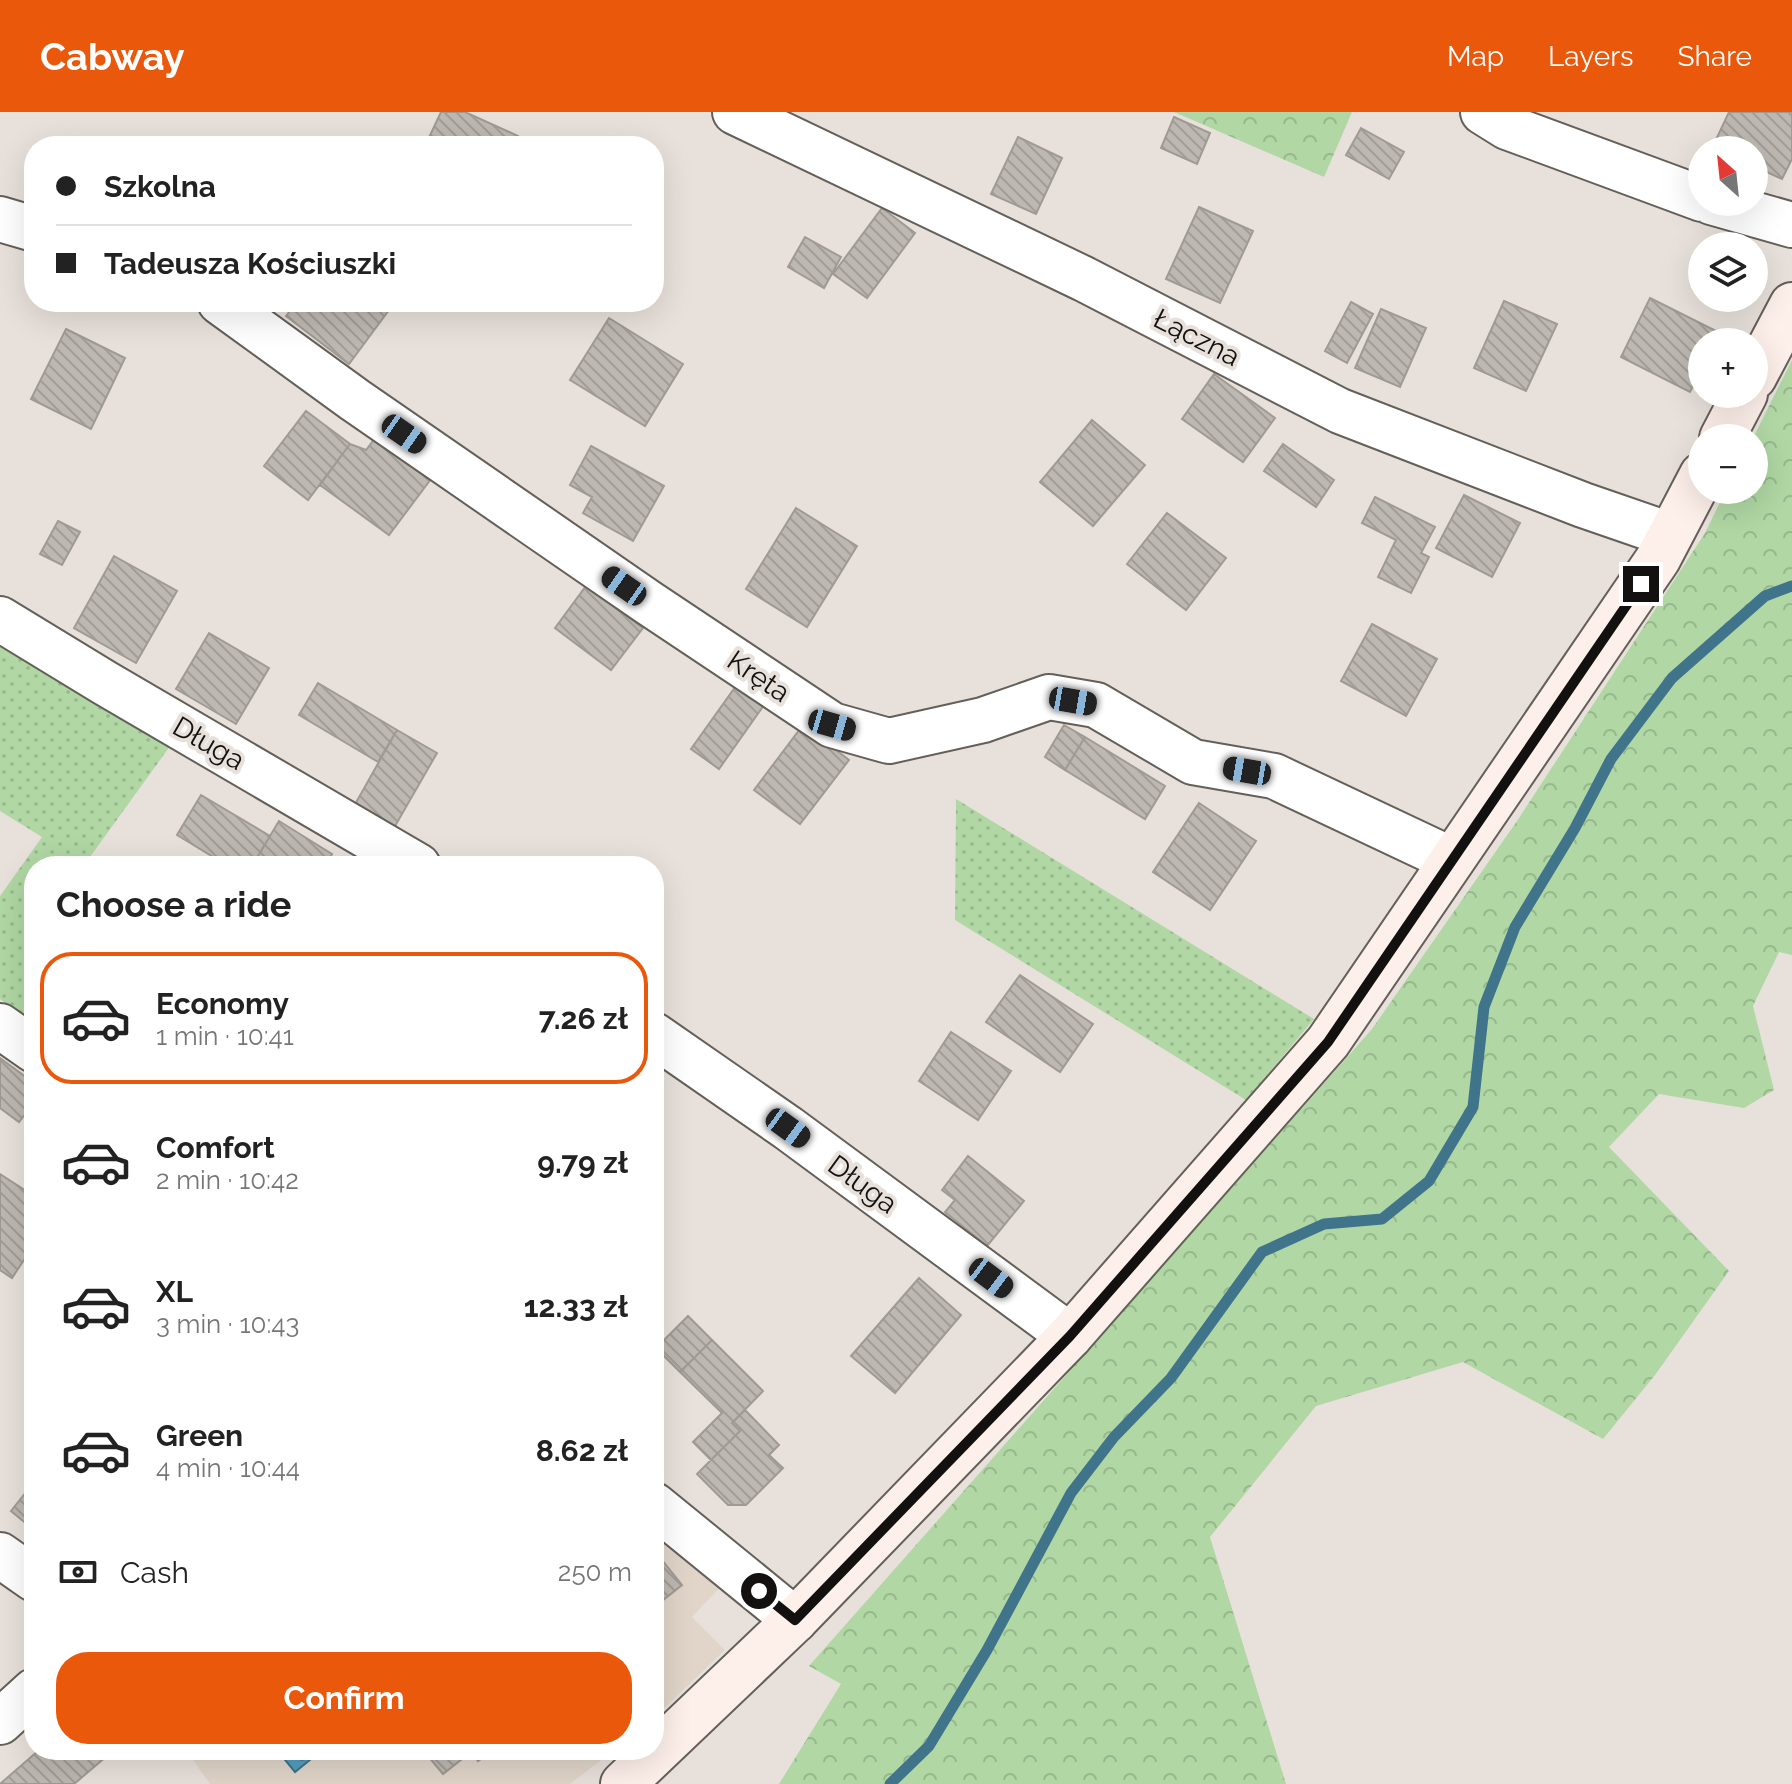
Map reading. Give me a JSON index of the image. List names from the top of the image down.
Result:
{
  "streets": {
    "street": ["Łączna", "Kręta", "Długa"]
  },
  "north": "top left",
  "page": {
    "header": "Cabway",
    "nav": ["Map", "Layers", "Share"],
    "map_buttons": ["+", "−"],
    "banner": ["Szkolna", "Tadeusza Kościuszki"],
    "heading": "Choose a ride",
    "list": [
      {
        "name": "Economy",
        "note": "1 min · 10:41",
        "value": "7.26 zł"
      },
      {
        "name": "Comfort",
        "note": "2 min · 10:42",
        "value": "9.79 zł"
      },
      {
        "name": "XL",
        "note": "3 min · 10:43",
        "value": "12.33 zł"
      },
      {
        "name": "Green",
        "note": "4 min · 10:44",
        "value": "8.62 zł"
      }
    ],
    "pay": ["Cash", "250 m"],
    "buttons": "Confirm"
  }
}
